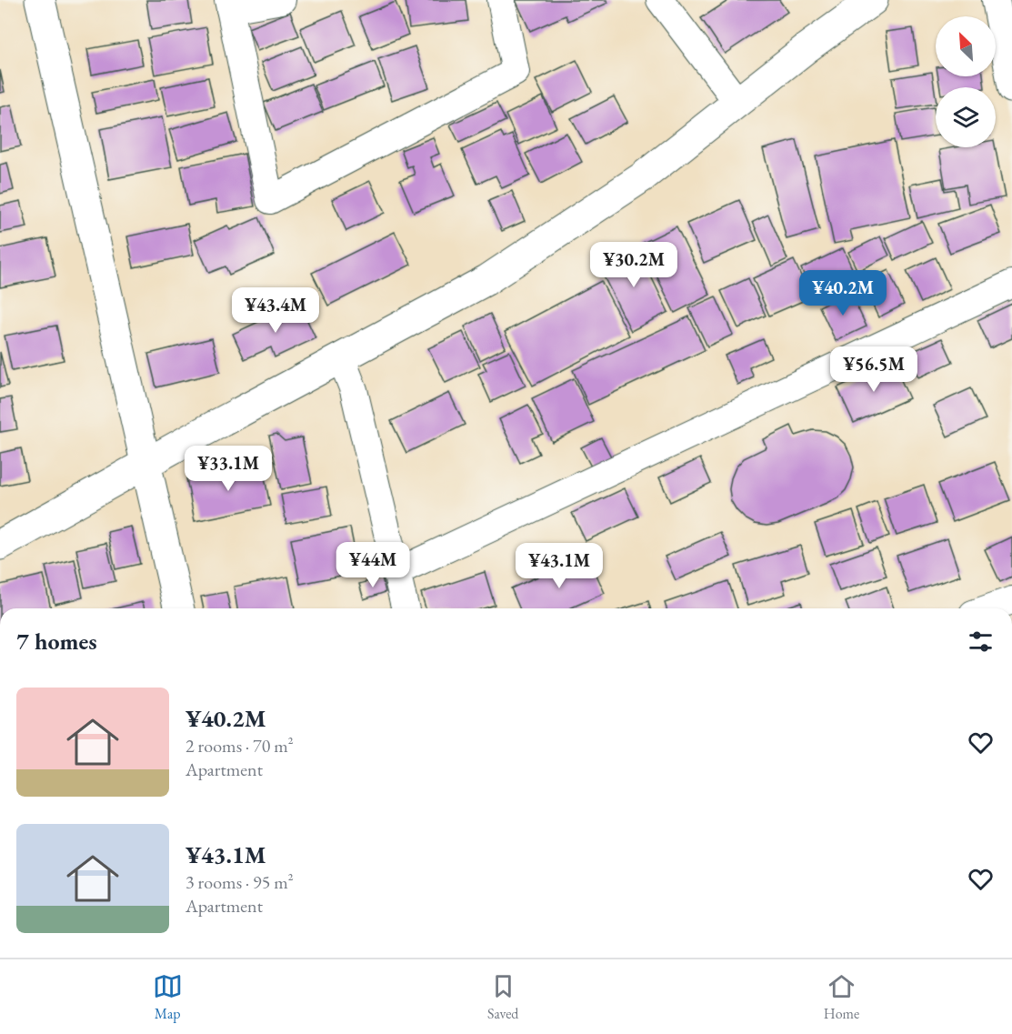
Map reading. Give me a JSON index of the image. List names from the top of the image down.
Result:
{
  "north": "top left",
  "page": {
    "price": [
      "¥30.2M",
      "¥40.2M",
      "¥43.4M",
      "¥56.5M",
      "¥33.1M",
      "¥44M",
      "¥43.1M"
    ],
    "heading": "7 homes",
    "list": [
      {
        "name": "¥40.2M",
        "note": "2 rooms · 70 m² · Apartment"
      },
      {
        "name": "¥43.1M",
        "note": "3 rooms · 95 m² · Apartment"
      }
    ],
    "tabs": ["Map", "Saved", "Home"]
  }
}
